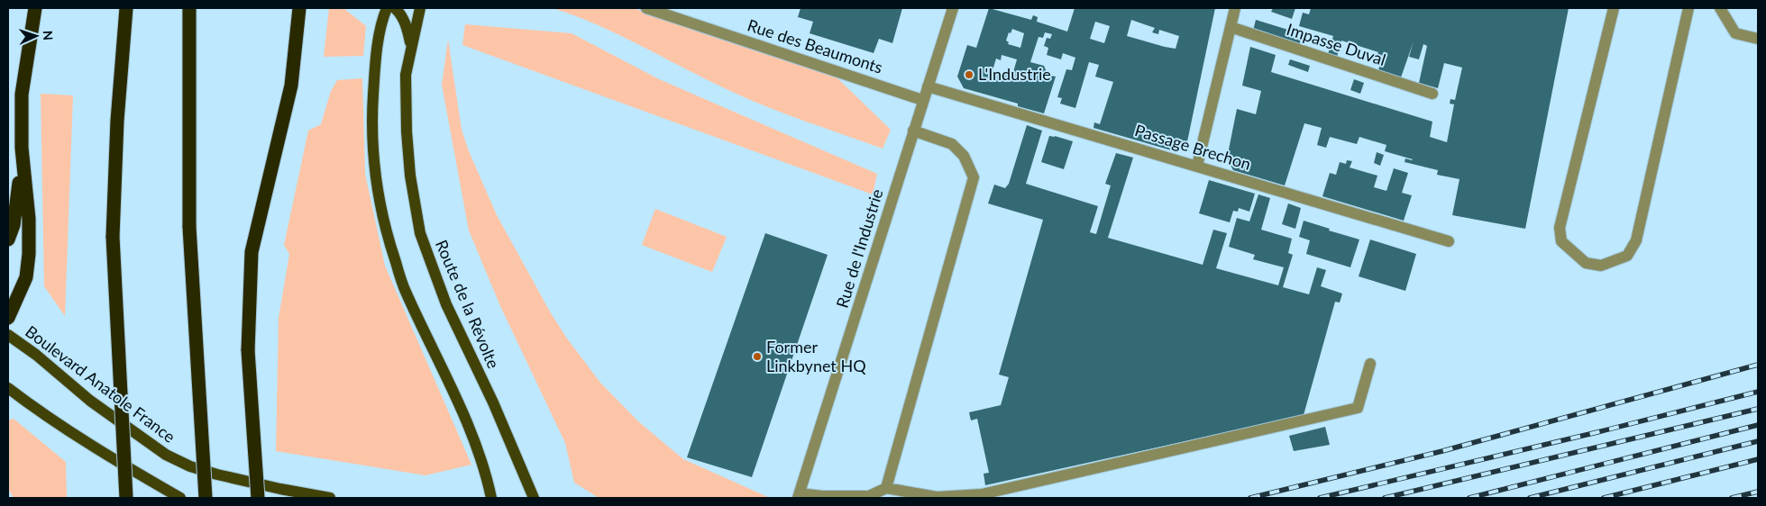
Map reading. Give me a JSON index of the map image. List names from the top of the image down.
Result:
{
  "streets": {
    "main road": ["Route de la Révolte", "Boulevard Anatole France"],
    "street": [
      "Impasse Duval",
      "Rue des Beaumonts",
      "Passage Brechon",
      "Rue de l'Industrie"
    ]
  },
  "crossings": [
    ["Rue des Beaumonts", "Rue de l'Industrie"],
    ["Passage Brechon", "Rue de l'Industrie"]
  ],
  "places": ["L'Industrie", "Former Linkbynet HQ"],
  "north": "right"
}
